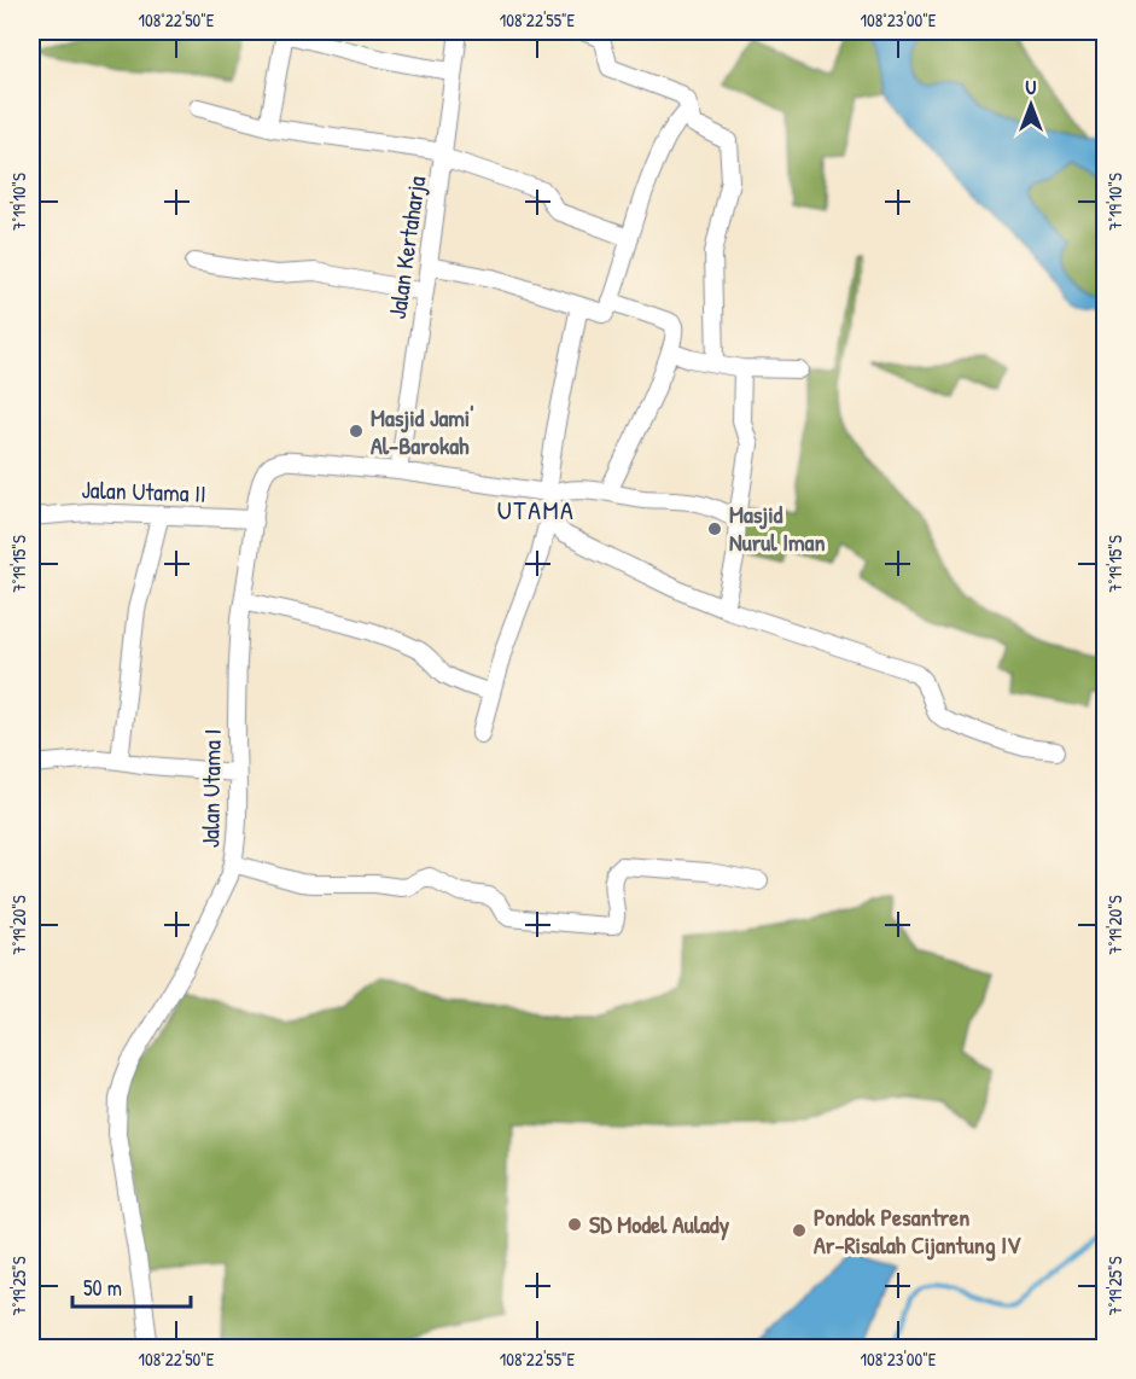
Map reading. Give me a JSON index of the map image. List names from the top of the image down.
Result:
{
  "streets": {
    "street": ["Jalan Kertaharja", "Jalan Utama II", "Jalan Utama I"]
  },
  "crossings": [
    ["Jalan Kertaharja", "Jalan Utama I"],
    ["Jalan Utama II", "Jalan Utama I"]
  ],
  "districts": ["UTAMA"],
  "places": [
    "Masjid Jami' Al-Barokah",
    "Masjid Nurul Iman",
    "SD Model Aulady",
    "Pondok Pesantren Ar-Risalah Cijantung IV"
  ],
  "scale_bar": "50 m",
  "north": "top",
  "coordinates": [
    "108°22'50\"E",
    "108°22'55\"E",
    "108°23'00\"E",
    "7°19'10\"S",
    "7°19'15\"S",
    "7°19'20\"S",
    "7°19'25\"S"
  ]
}
